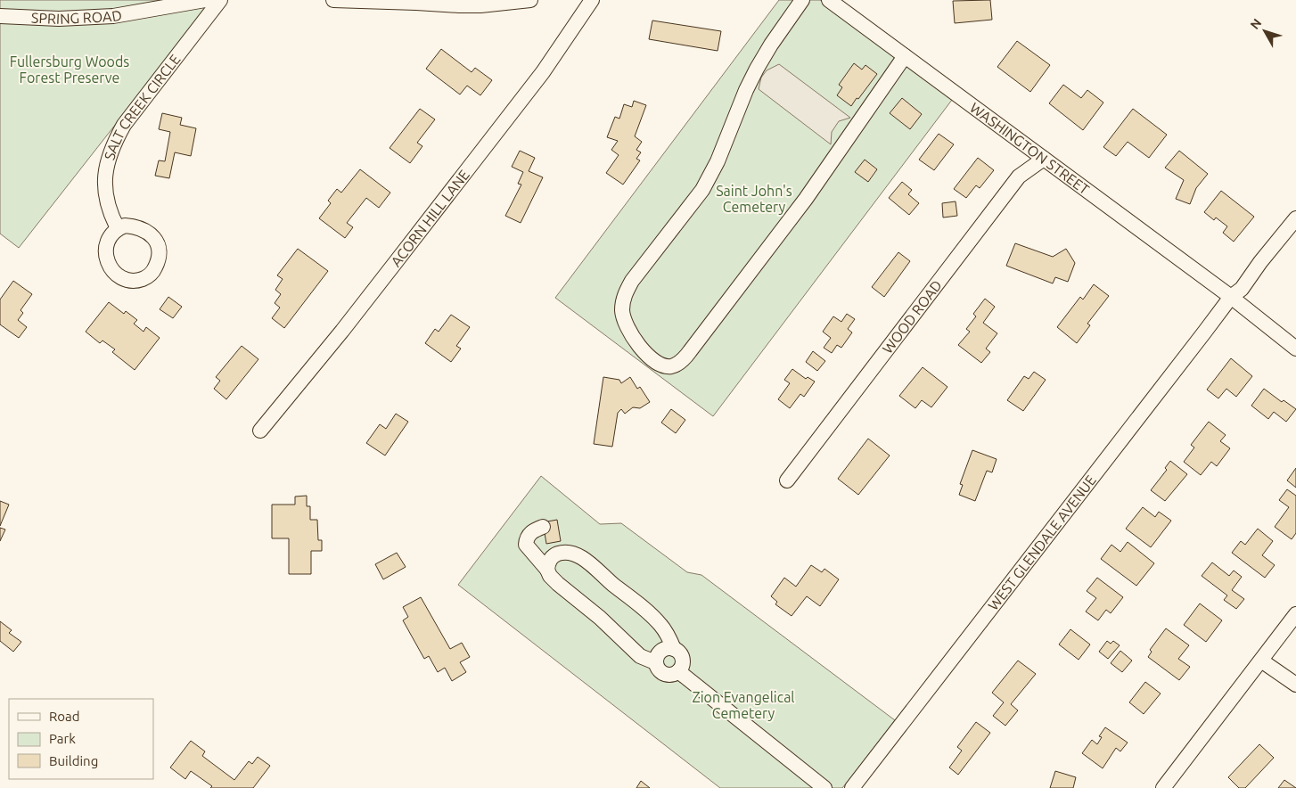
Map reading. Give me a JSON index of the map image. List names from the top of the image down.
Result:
{
  "streets": {
    "street": [
      "SPRING ROAD",
      "SALT CREEK CIRCLE",
      "WASHINGTON STREET",
      "ACORN HILL LANE",
      "WOOD ROAD",
      "WEST GLENDALE AVENUE"
    ]
  },
  "crossings": [
    ["WASHINGTON STREET", "WOOD ROAD"],
    ["WASHINGTON STREET", "WEST GLENDALE AVENUE"]
  ],
  "parks": ["Fullersburg Woods Forest Preserve", "Saint John's Cemetery", "Zion Evangelical Cemetery"],
  "legend": ["Road", "Park", "Building"],
  "north": "top left"
}
